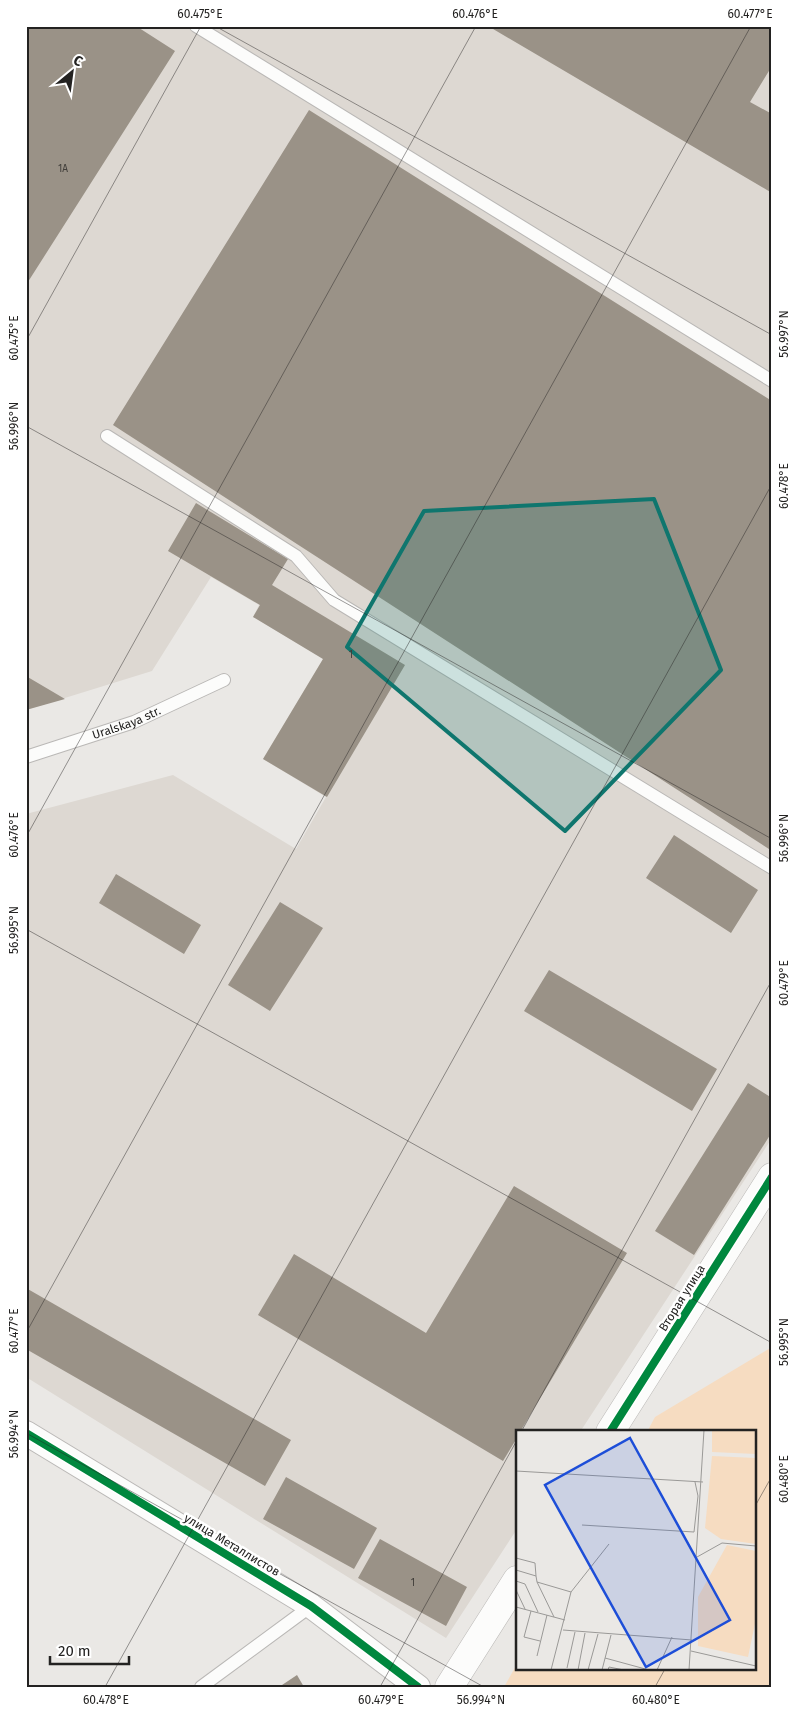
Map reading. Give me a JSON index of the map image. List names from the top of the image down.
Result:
{
  "streets": {
    "street": ["Вторая улица", "улица Металлистов"],
    "lane": ["Uralskaya str."]
  },
  "house_numbers": ["1А", "1", "1"],
  "scale_bar": "20 m",
  "north": "top right",
  "coordinates": [
    "60.475°E",
    "60.476°E",
    "60.477°E",
    "56.997°N",
    "56.996°N",
    "60.478°E",
    "56.995°N",
    "60.479°E",
    "56.994°N",
    "60.480°E"
  ]
}
